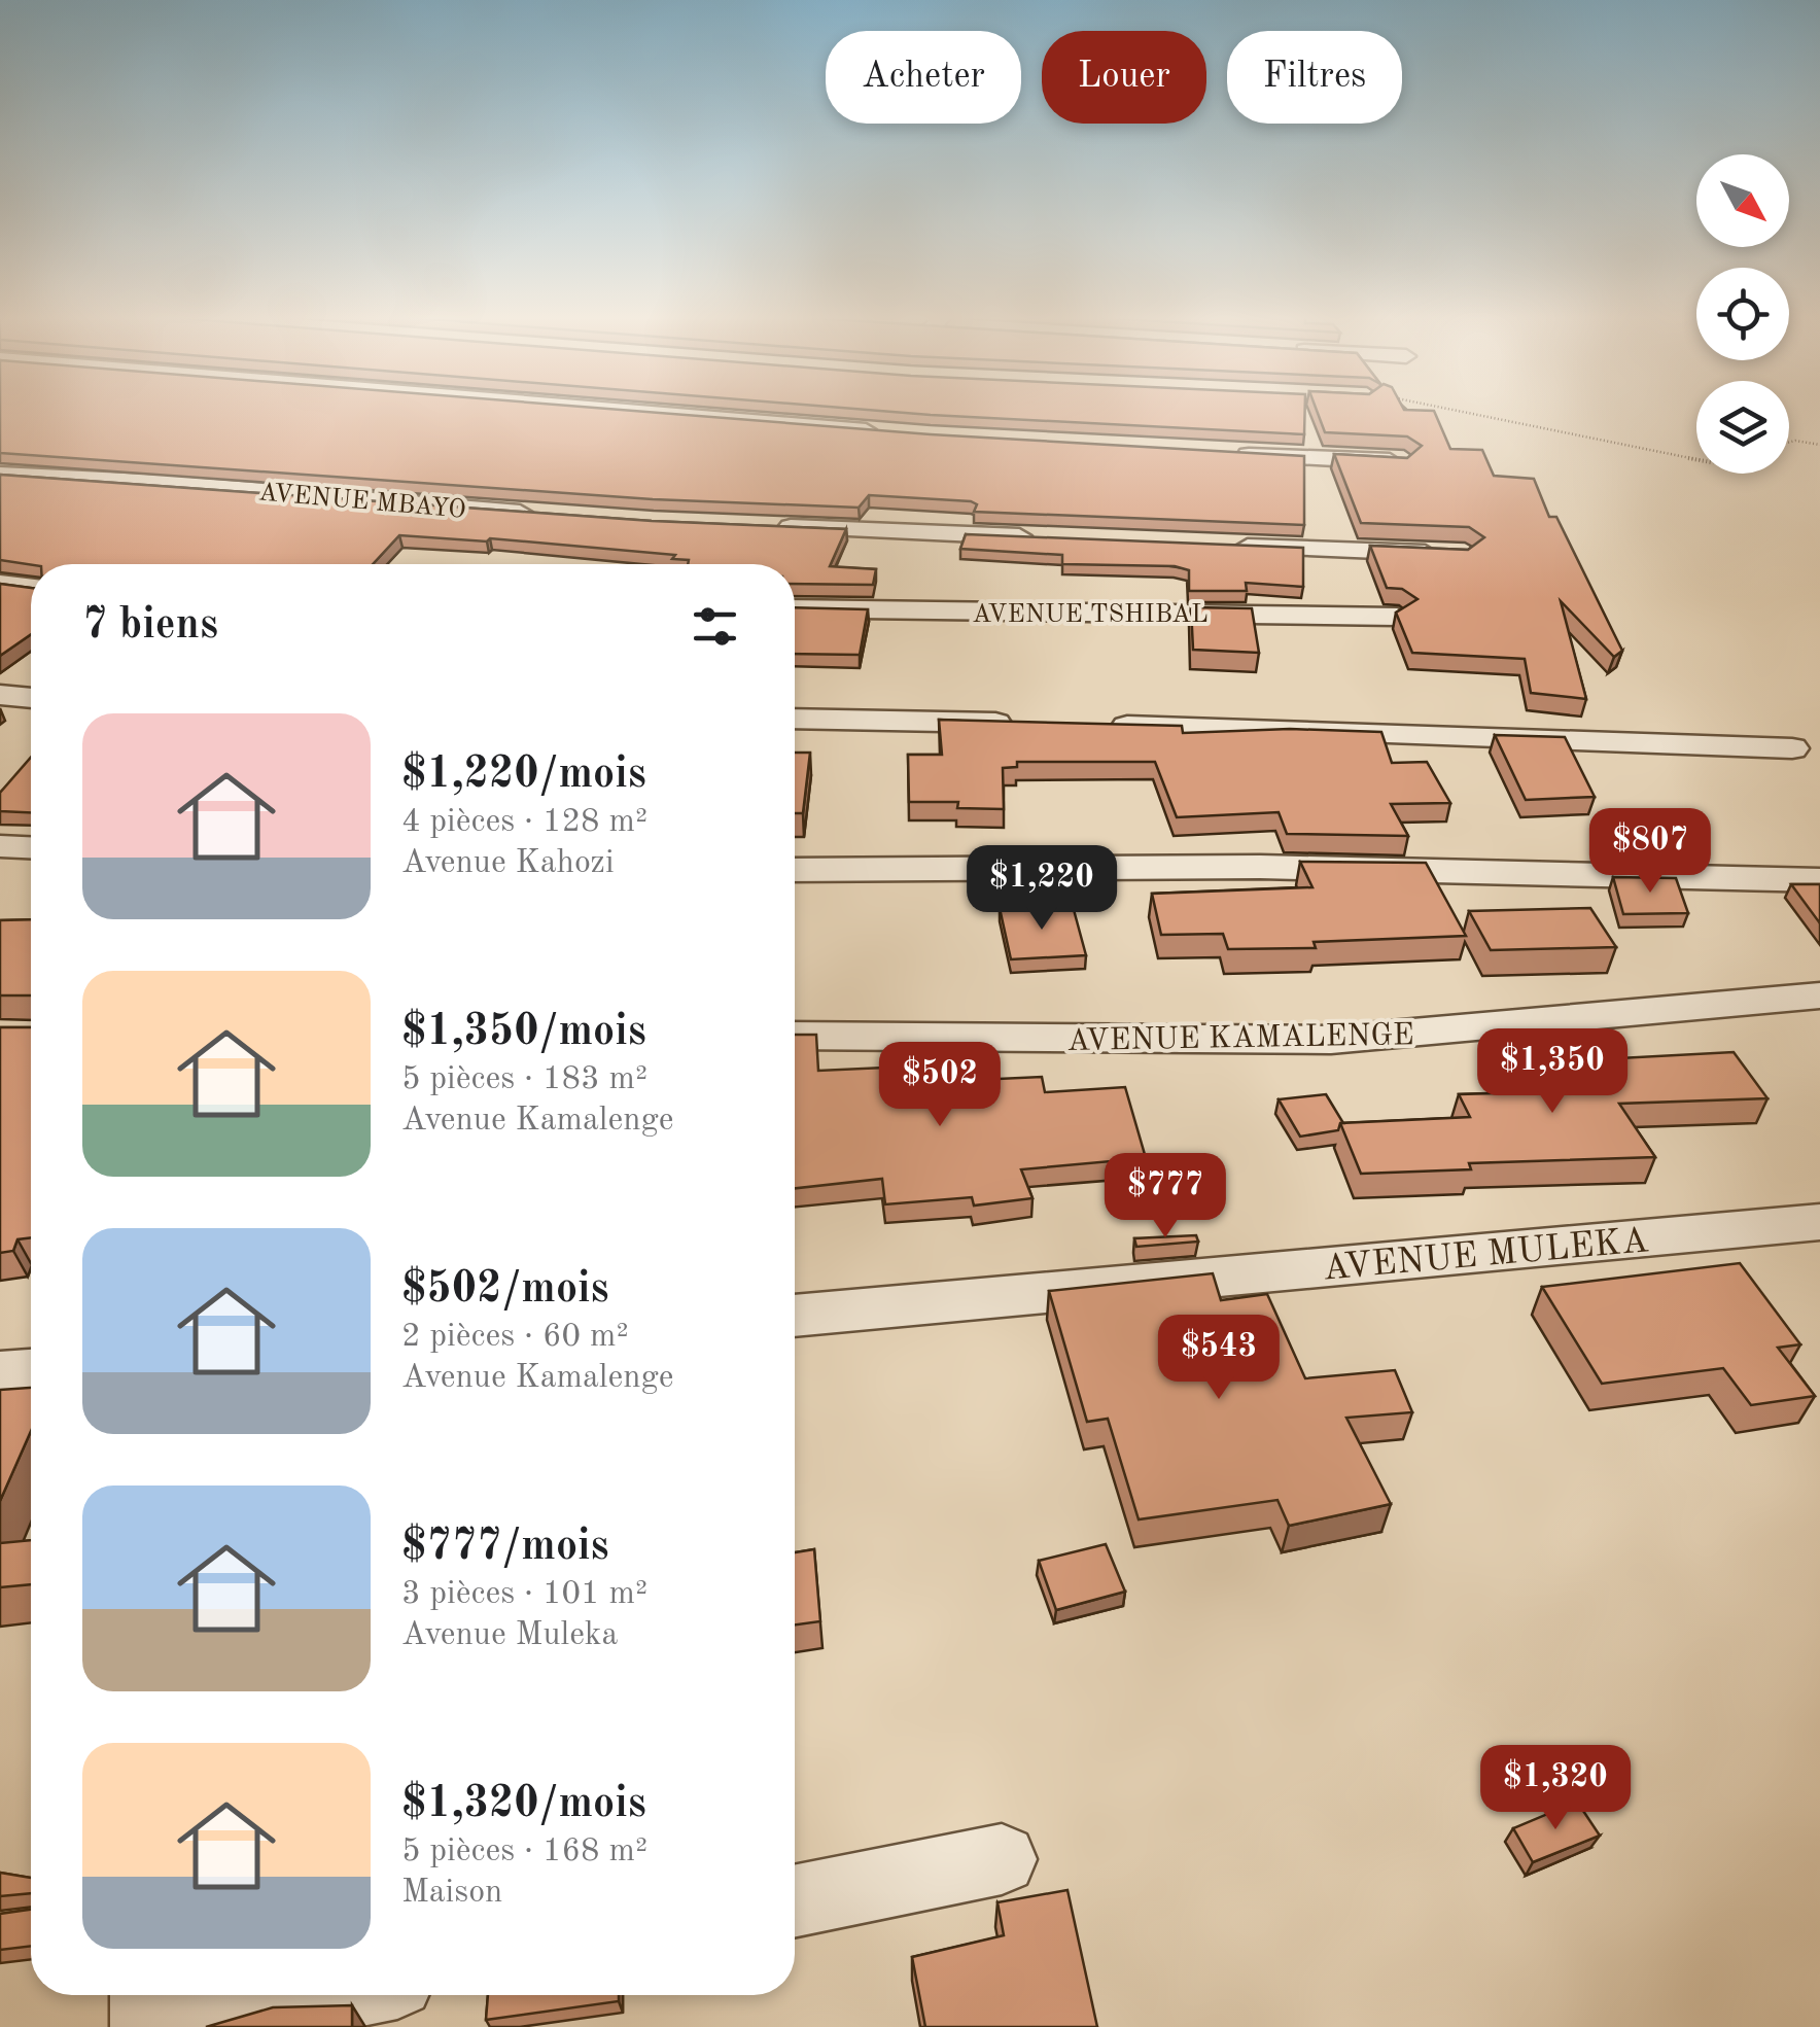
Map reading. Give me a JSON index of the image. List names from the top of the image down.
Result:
{
  "streets": {
    "street": [
      "AVENUE MBAYO",
      "AVENUE TSHIBAL",
      "AVENUE KAMALENGE",
      "AVENUE MULEKA"
    ]
  },
  "north": "bottom right",
  "page": {
    "chip": ["Acheter", "Louer", "Filtres"],
    "heading": "7 biens",
    "list": [
      {
        "name": "$1,220/mois",
        "note": "4 pièces · 128 m² · Avenue Kahozi"
      },
      {
        "name": "$1,350/mois",
        "note": "5 pièces · 183 m² · Avenue Kamalenge"
      },
      {
        "name": "$502/mois",
        "note": "2 pièces · 60 m² · Avenue Kamalenge"
      },
      {
        "name": "$777/mois",
        "note": "3 pièces · 101 m² · Avenue Muleka"
      },
      {
        "name": "$1,320/mois",
        "note": "5 pièces · 168 m² · Maison"
      }
    ],
    "price": [
      "$807",
      "$1,220",
      "$1,350",
      "$502",
      "$777",
      "$543",
      "$1,320"
    ]
  }
}
